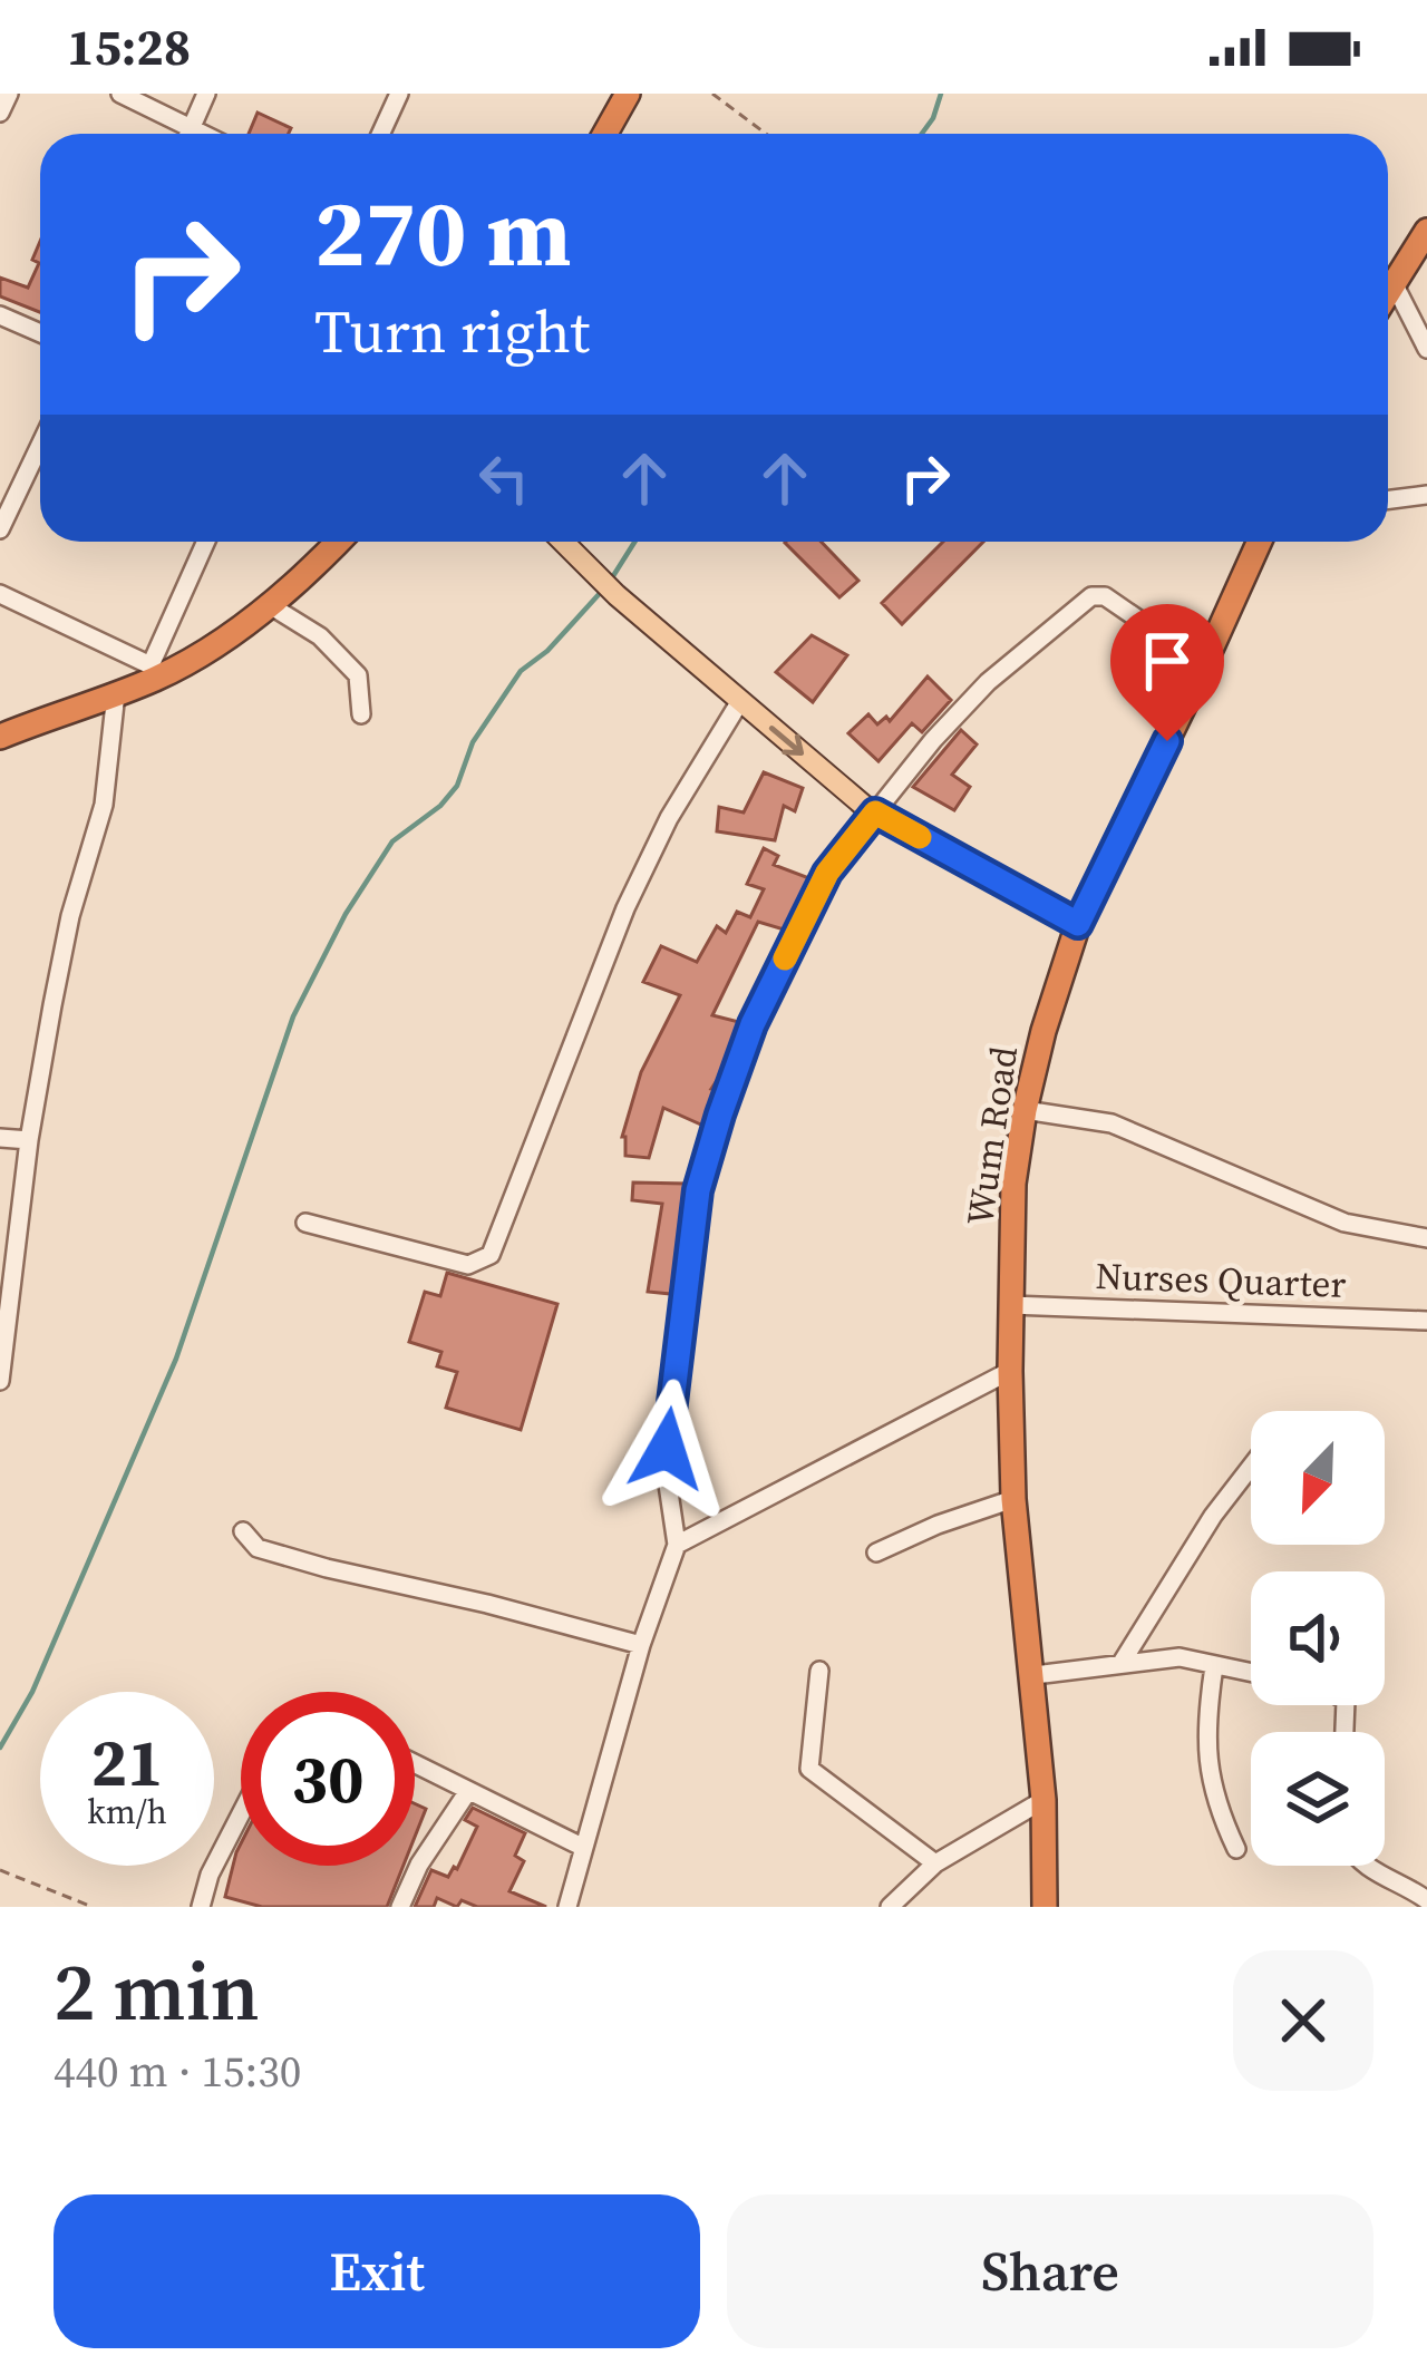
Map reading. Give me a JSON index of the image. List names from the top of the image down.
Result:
{
  "streets": {
    "highway": ["Wum Road"],
    "street": ["Nurses Quarter"]
  },
  "crossings": [
    ["Wum Road", "Nurses Quarter"]
  ],
  "north": "bottom left",
  "page": {
    "status": "15:28",
    "turn": ["270 m", "Turn right"],
    "speed": "21 km/h",
    "limit": "30",
    "heading": ["2 min", "440 m · 15:30"],
    "buttons": ["Exit", "Share"]
  }
}
